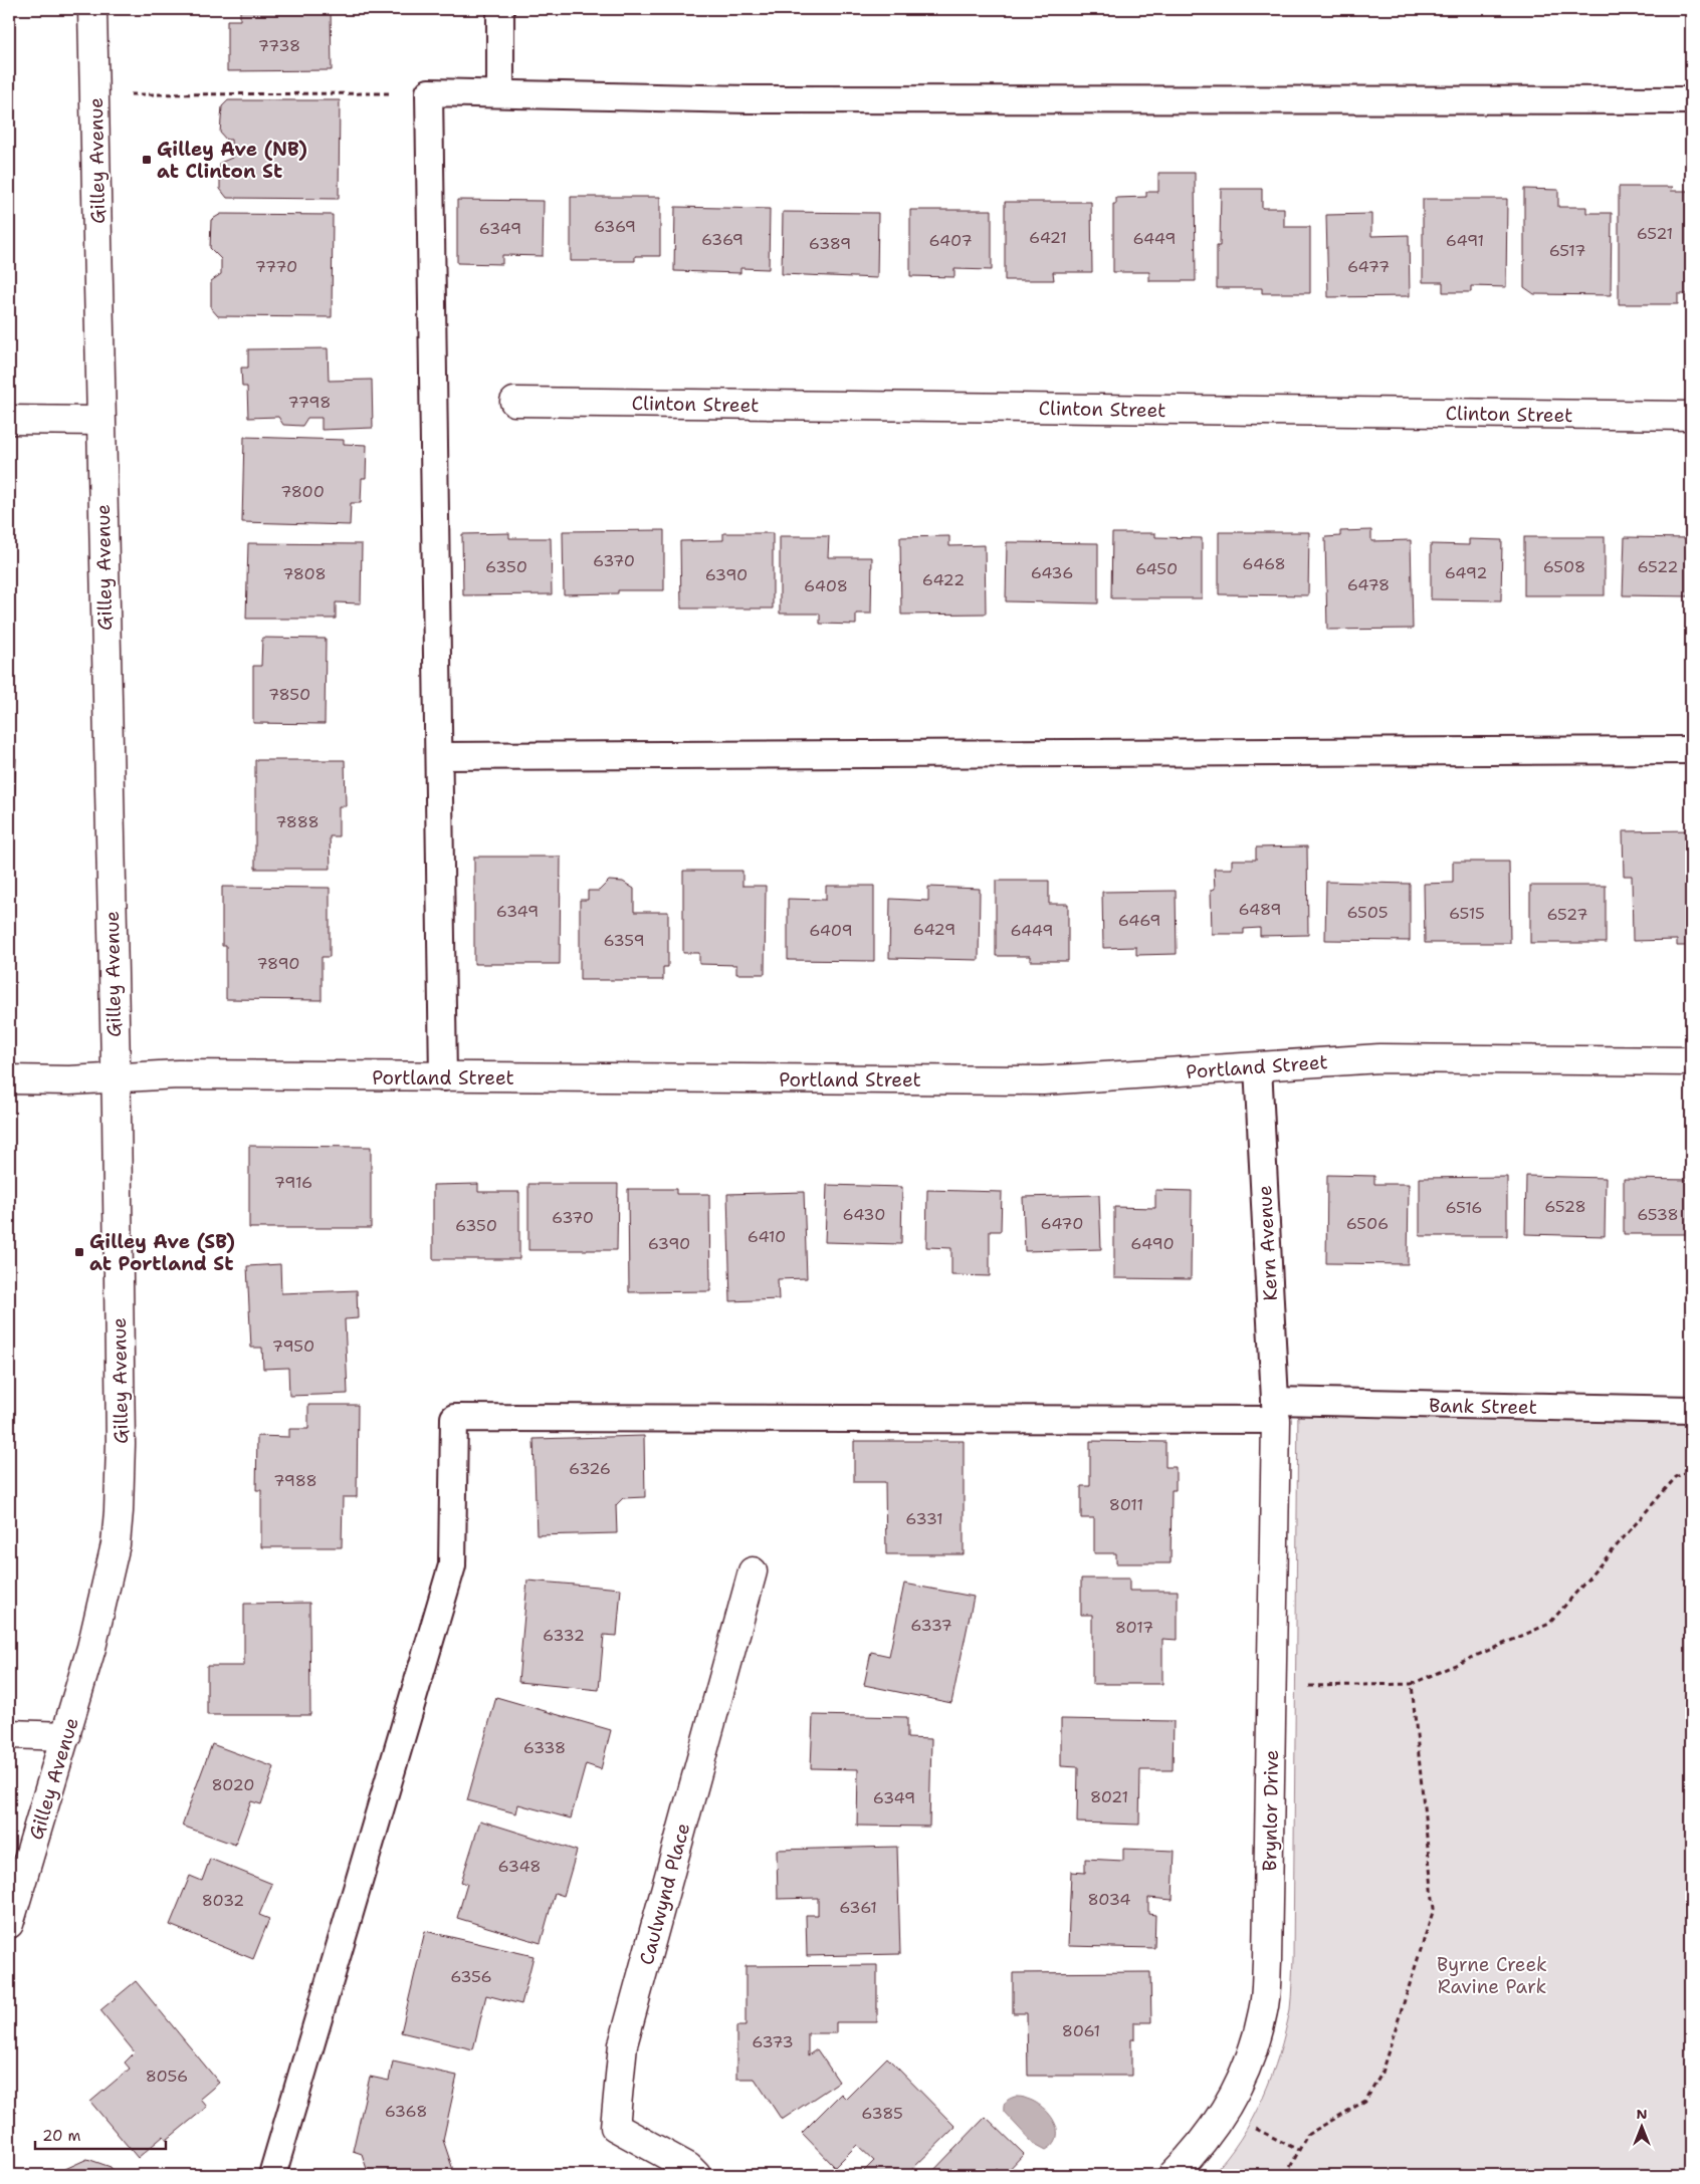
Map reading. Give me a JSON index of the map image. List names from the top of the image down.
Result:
{
  "streets": {
    "street": [
      "Gilley Avenue",
      "Clinton Street",
      "Portland Street",
      "Brynlor Drive",
      "Caulwynd Place"
    ],
    "lane": ["Kern Avenue", "Bank Street"]
  },
  "crossings": [
    ["Gilley Avenue", "Portland Street"],
    ["Portland Street", "Kern Avenue"],
    ["Kern Avenue", "Bank Street"],
    ["Kern Avenue", "Brynlor Drive"],
    ["Bank Street", "Brynlor Drive"]
  ],
  "parks": ["Byrne Creek Ravine Park"],
  "places": {
    "transit": ["Gilley Ave (NB) at Clinton St", "Gilley Ave (SB) at Portland St"]
  },
  "house_numbers": [
    "7738",
    "6369",
    "6349",
    "6521",
    "6421",
    "6449",
    "6369",
    "6407",
    "6491",
    "6389",
    "6517",
    "7770",
    "6477",
    "7798",
    "7800",
    "6370",
    "6468",
    "6350",
    "6508",
    "6522",
    "6450",
    "6436",
    "6492",
    "7808",
    "6390",
    "6422",
    "6478",
    "6408",
    "7850",
    "7888",
    "6489",
    "6349",
    "6505",
    "6515",
    "6527",
    "6469",
    "6429",
    "6409",
    "6449",
    "6359",
    "7890",
    "7916",
    "6528",
    "6516",
    "6430",
    "6538",
    "6370",
    "6470",
    "6506",
    "6350",
    "6410",
    "6390",
    "6490",
    "7950",
    "6326",
    "7988",
    "8011",
    "6331",
    "6337",
    "8017",
    "6332",
    "6338",
    "8020",
    "8021",
    "6349",
    "6348",
    "8034",
    "8032",
    "6361",
    "6356",
    "8061",
    "6373",
    "8056",
    "6368",
    "6385"
  ],
  "scale_bar": "20 m",
  "north": "top"
}
